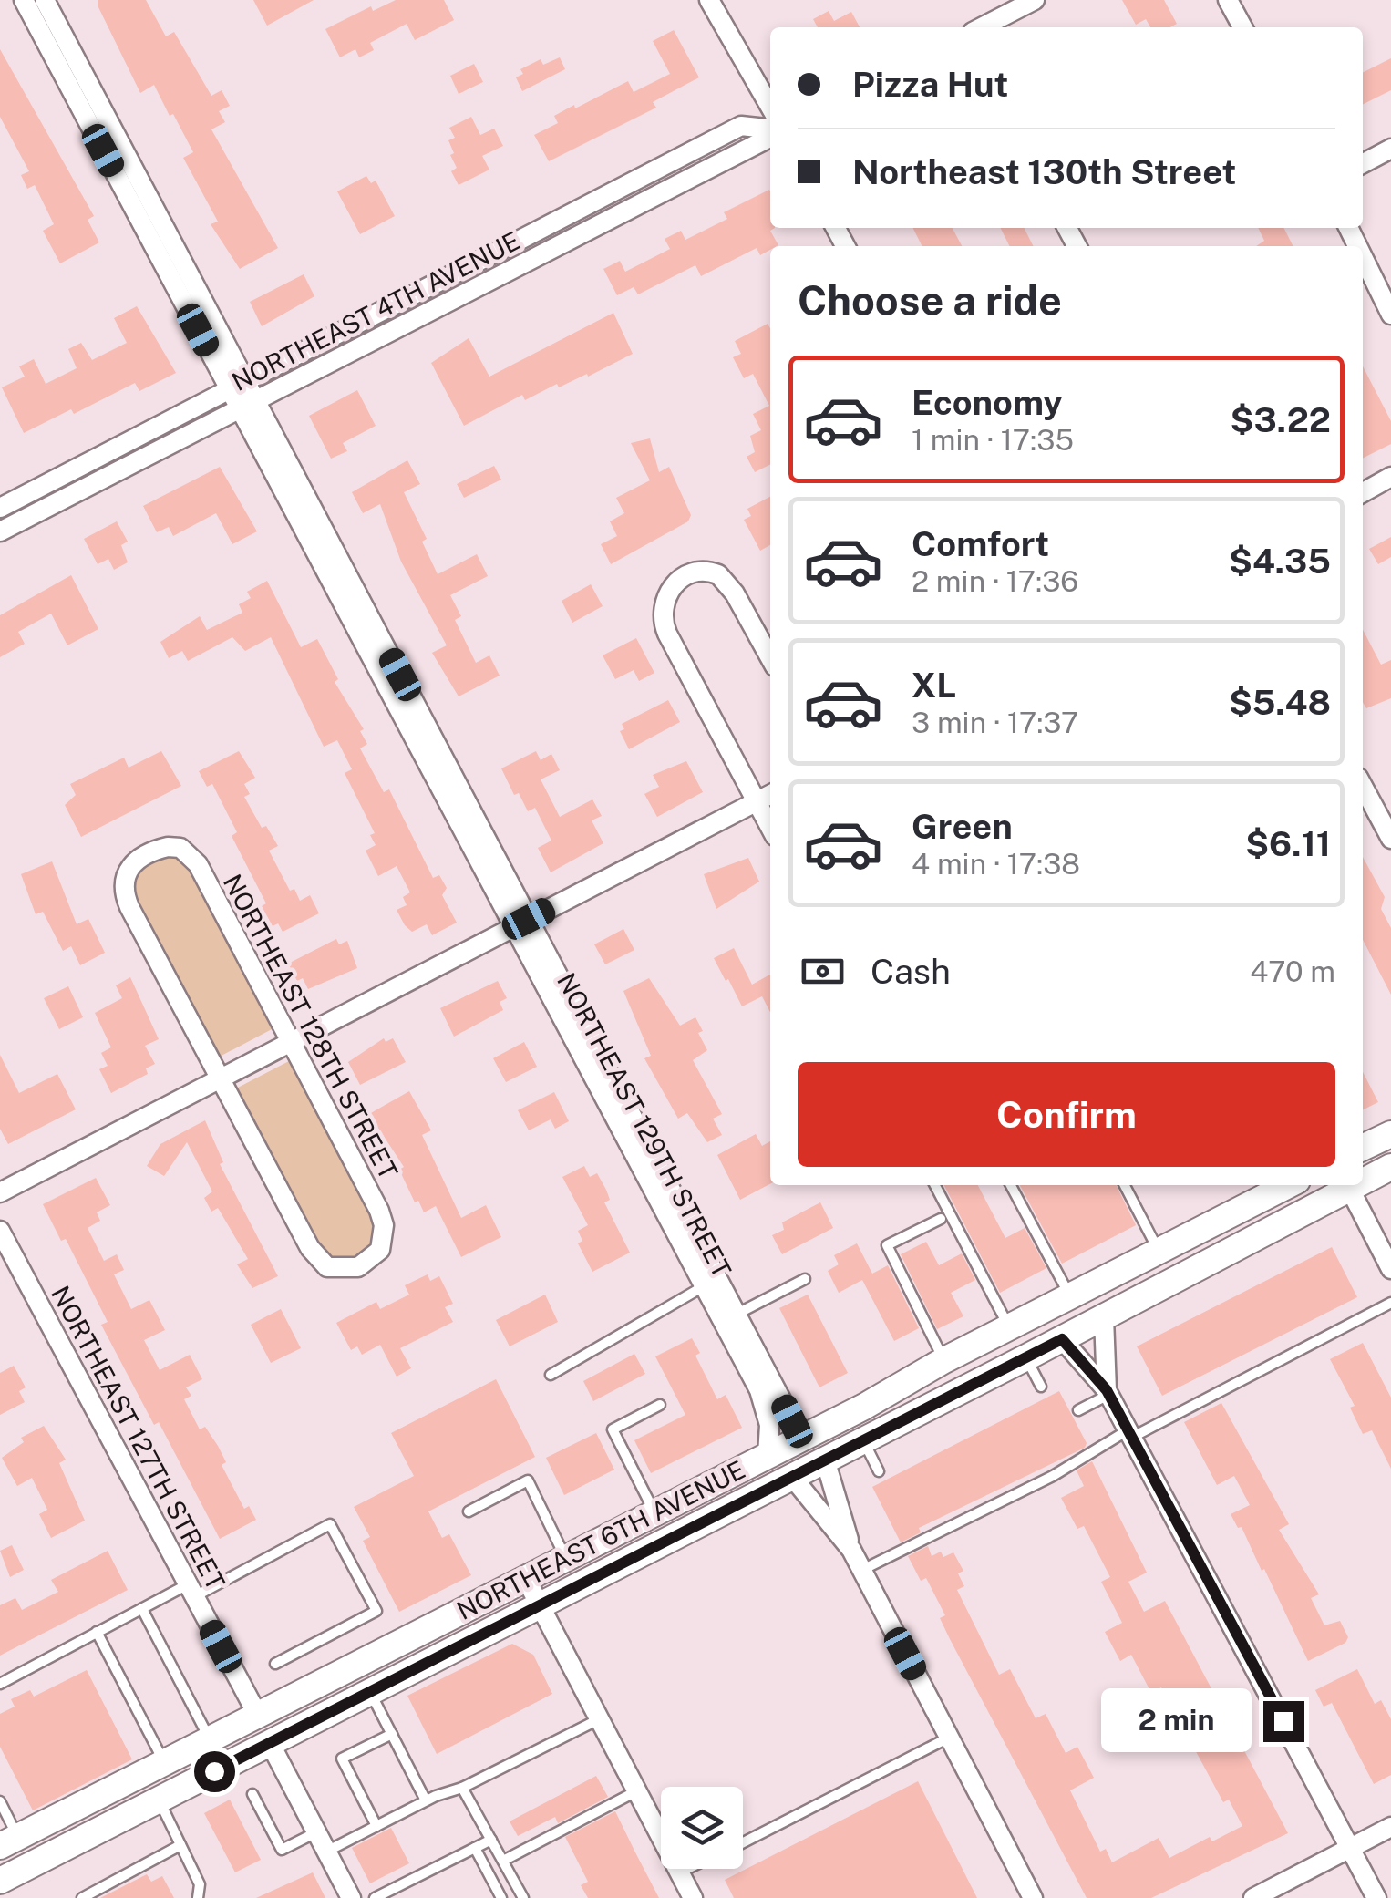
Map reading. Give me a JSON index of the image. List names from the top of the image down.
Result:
{
  "streets": {
    "main road": ["NORTHEAST 6TH AVENUE"],
    "street": [
      "NORTHEAST 4TH AVENUE",
      "NORTHEAST 128TH STREET",
      "NORTHEAST 129TH STREET",
      "NORTHEAST 127TH STREET"
    ]
  },
  "crossings": [
    ["NORTHEAST 4TH AVENUE", "NORTHEAST 129TH STREET"],
    ["NORTHEAST 129TH STREET", "NORTHEAST 6TH AVENUE"],
    ["NORTHEAST 127TH STREET", "NORTHEAST 6TH AVENUE"]
  ],
  "page": {
    "banner": ["Pizza Hut", "Northeast 130th Street"],
    "heading": "Choose a ride",
    "list": [
      {
        "name": "Economy",
        "note": "1 min · 17:35",
        "value": "$3.22"
      },
      {
        "name": "Comfort",
        "note": "2 min · 17:36",
        "value": "$4.35"
      },
      {
        "name": "XL",
        "note": "3 min · 17:37",
        "value": "$5.48"
      },
      {
        "name": "Green",
        "note": "4 min · 17:38",
        "value": "$6.11"
      }
    ],
    "pay": ["Cash", "470 m"],
    "buttons": "Confirm",
    "bubble": "2 min"
  }
}
